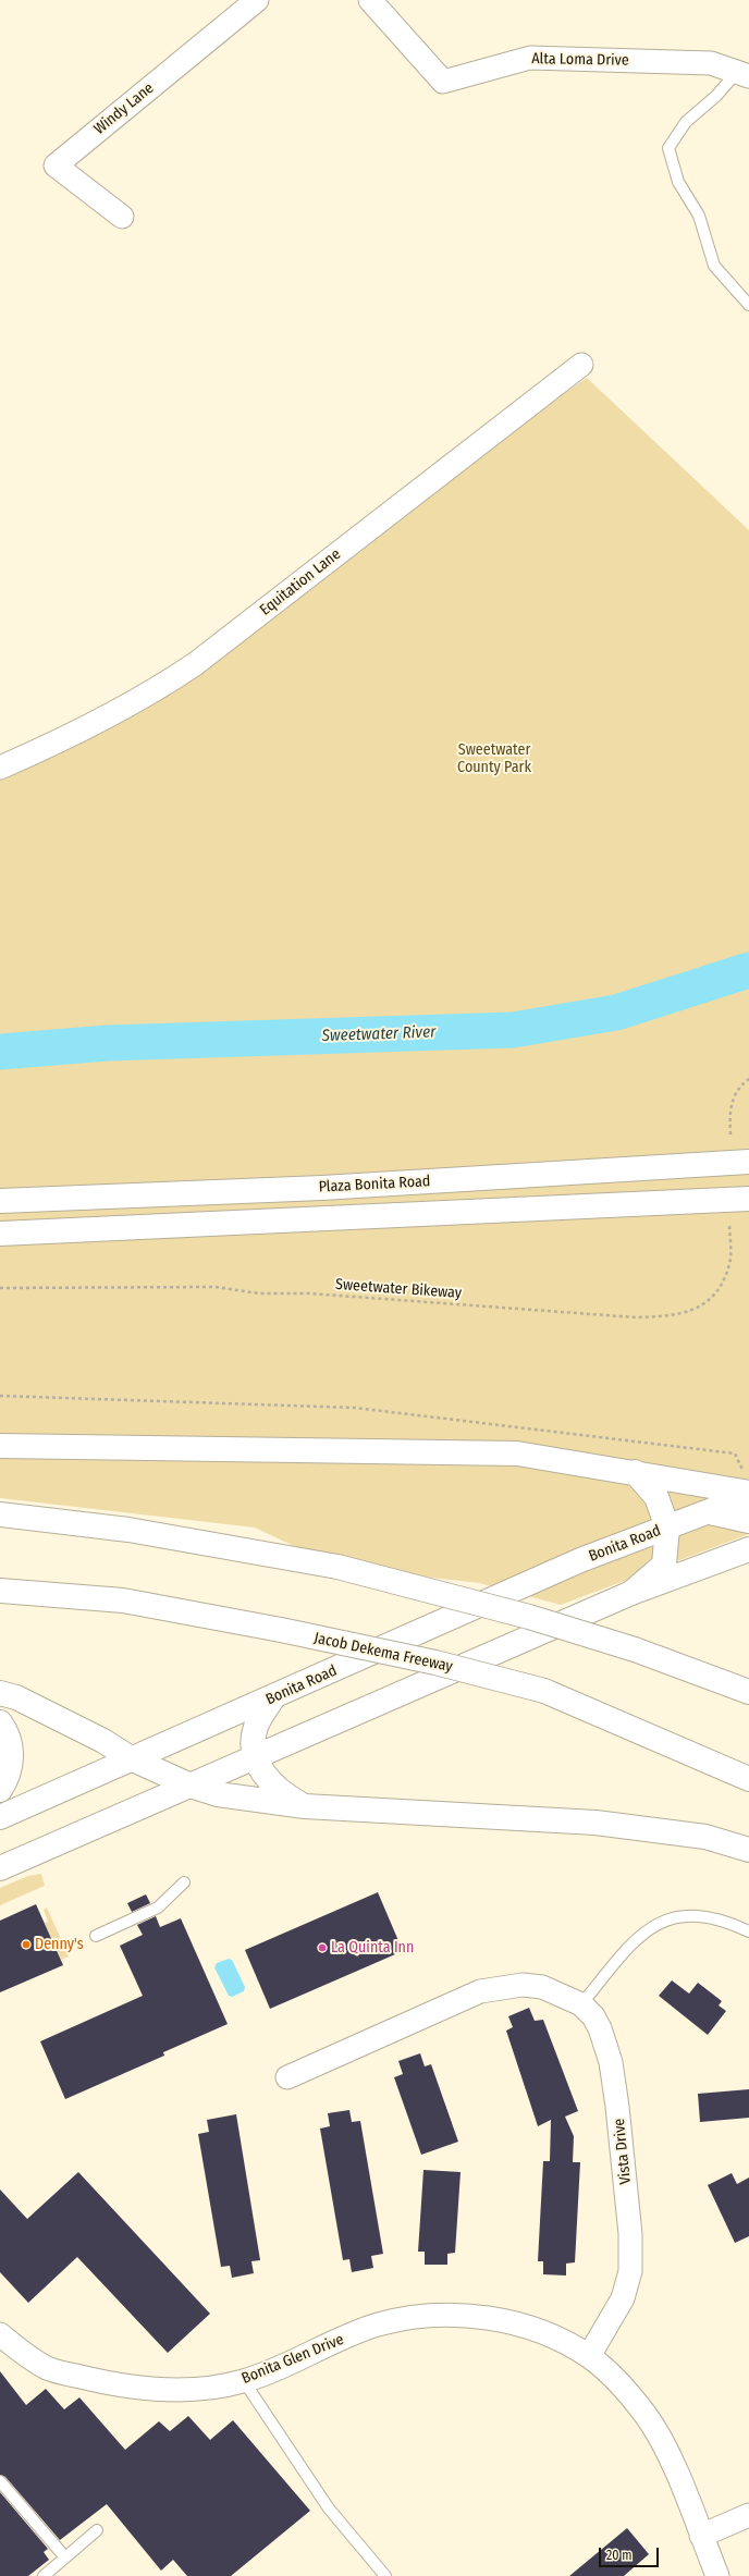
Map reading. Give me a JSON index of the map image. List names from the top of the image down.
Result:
{
  "streets": {
    "main road": ["Plaza Bonita Road", "Bonita Road", "Jacob Dekema Freeway"],
    "street": [
      "Alta Loma Drive",
      "Windy Lane",
      "Equitation Lane",
      "Vista Drive",
      "Bonita Glen Drive"
    ],
    "path": ["Sweetwater Bikeway"]
  },
  "crossings": [
    ["Vista Drive", "Bonita Glen Drive"]
  ],
  "water": ["Sweetwater River"],
  "parks": ["Sweetwater County Park"],
  "places": ["Denny's", "La Quinta Inn"],
  "scale_bar": "20 m"
}
